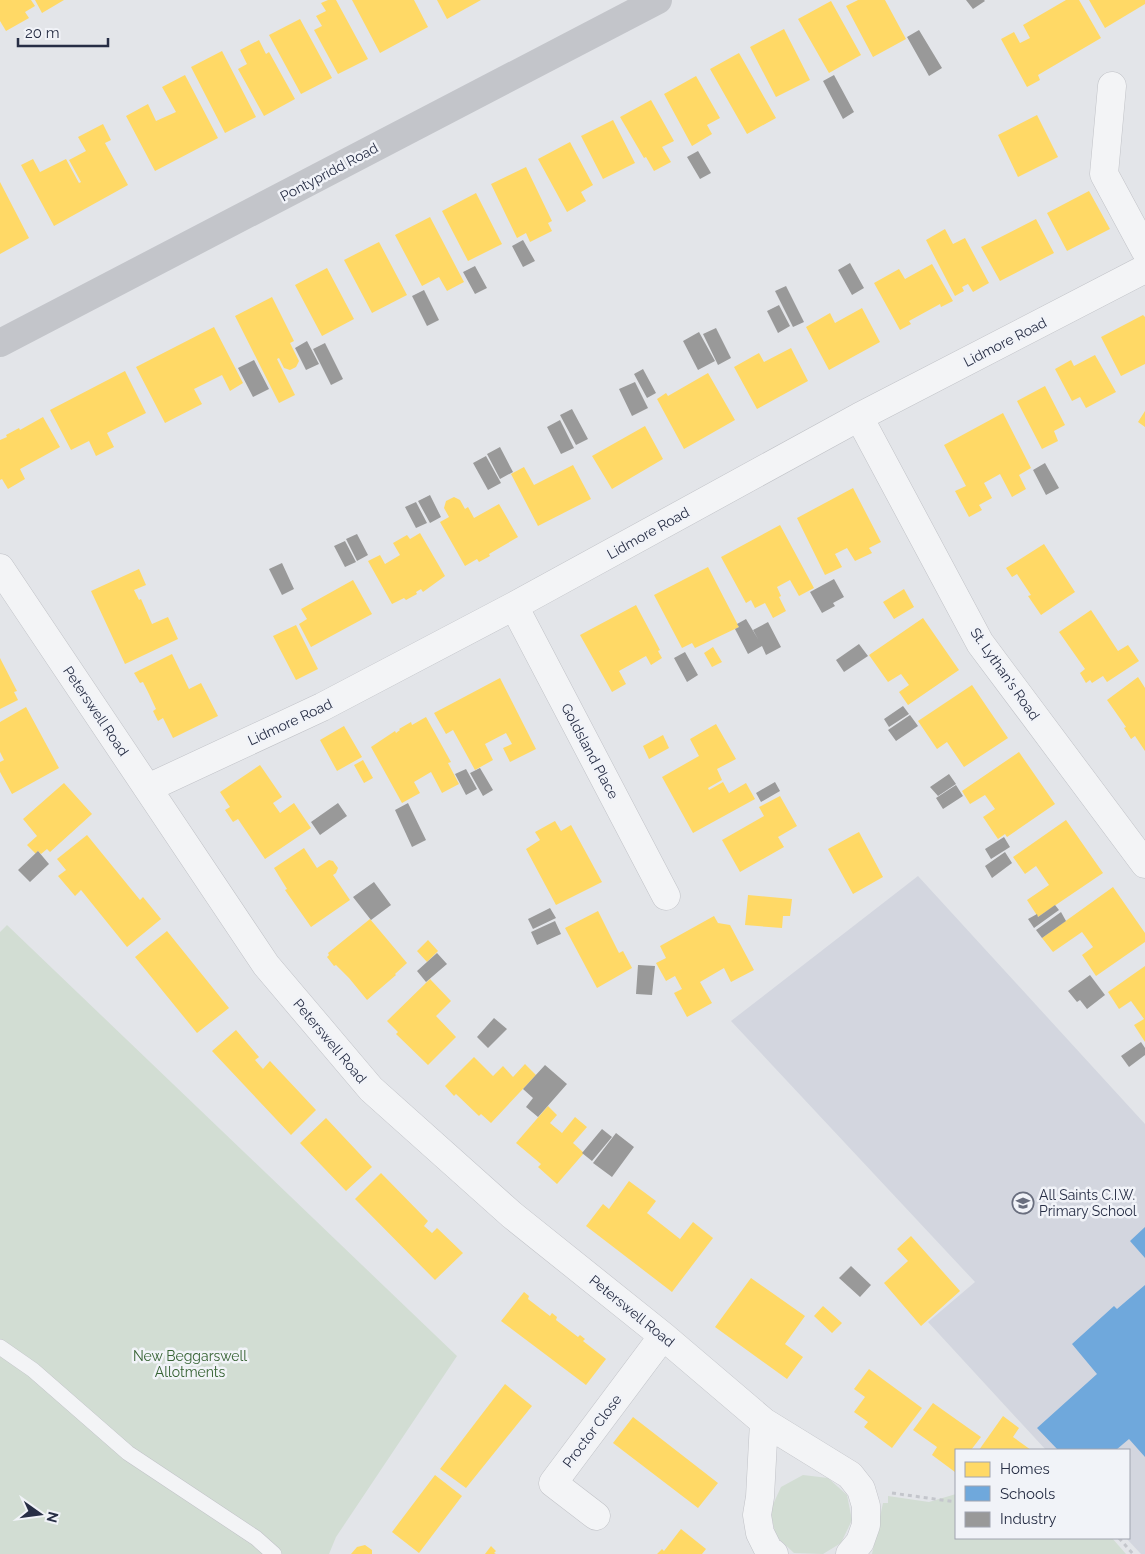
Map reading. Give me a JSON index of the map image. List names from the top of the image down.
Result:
{
  "streets": {
    "main road": ["Pontypridd Road"],
    "street": [
      "Lidmore Road",
      "St. Lythan's Road",
      "Peterswell Road",
      "Goldsland Place",
      "Proctor Close"
    ]
  },
  "crossings": [
    ["Lidmore Road", "St. Lythan's Road"],
    ["Lidmore Road", "Peterswell Road"],
    ["Lidmore Road", "Goldsland Place"],
    ["Peterswell Road", "Proctor Close"]
  ],
  "parks": ["New Beggarswell Allotments"],
  "places": {
    "school or university": ["All Saints C.I.W. Primary School"]
  },
  "legend": ["Homes", "Schools", "Industry"],
  "scale_bar": "20 m",
  "north": "right"
}
